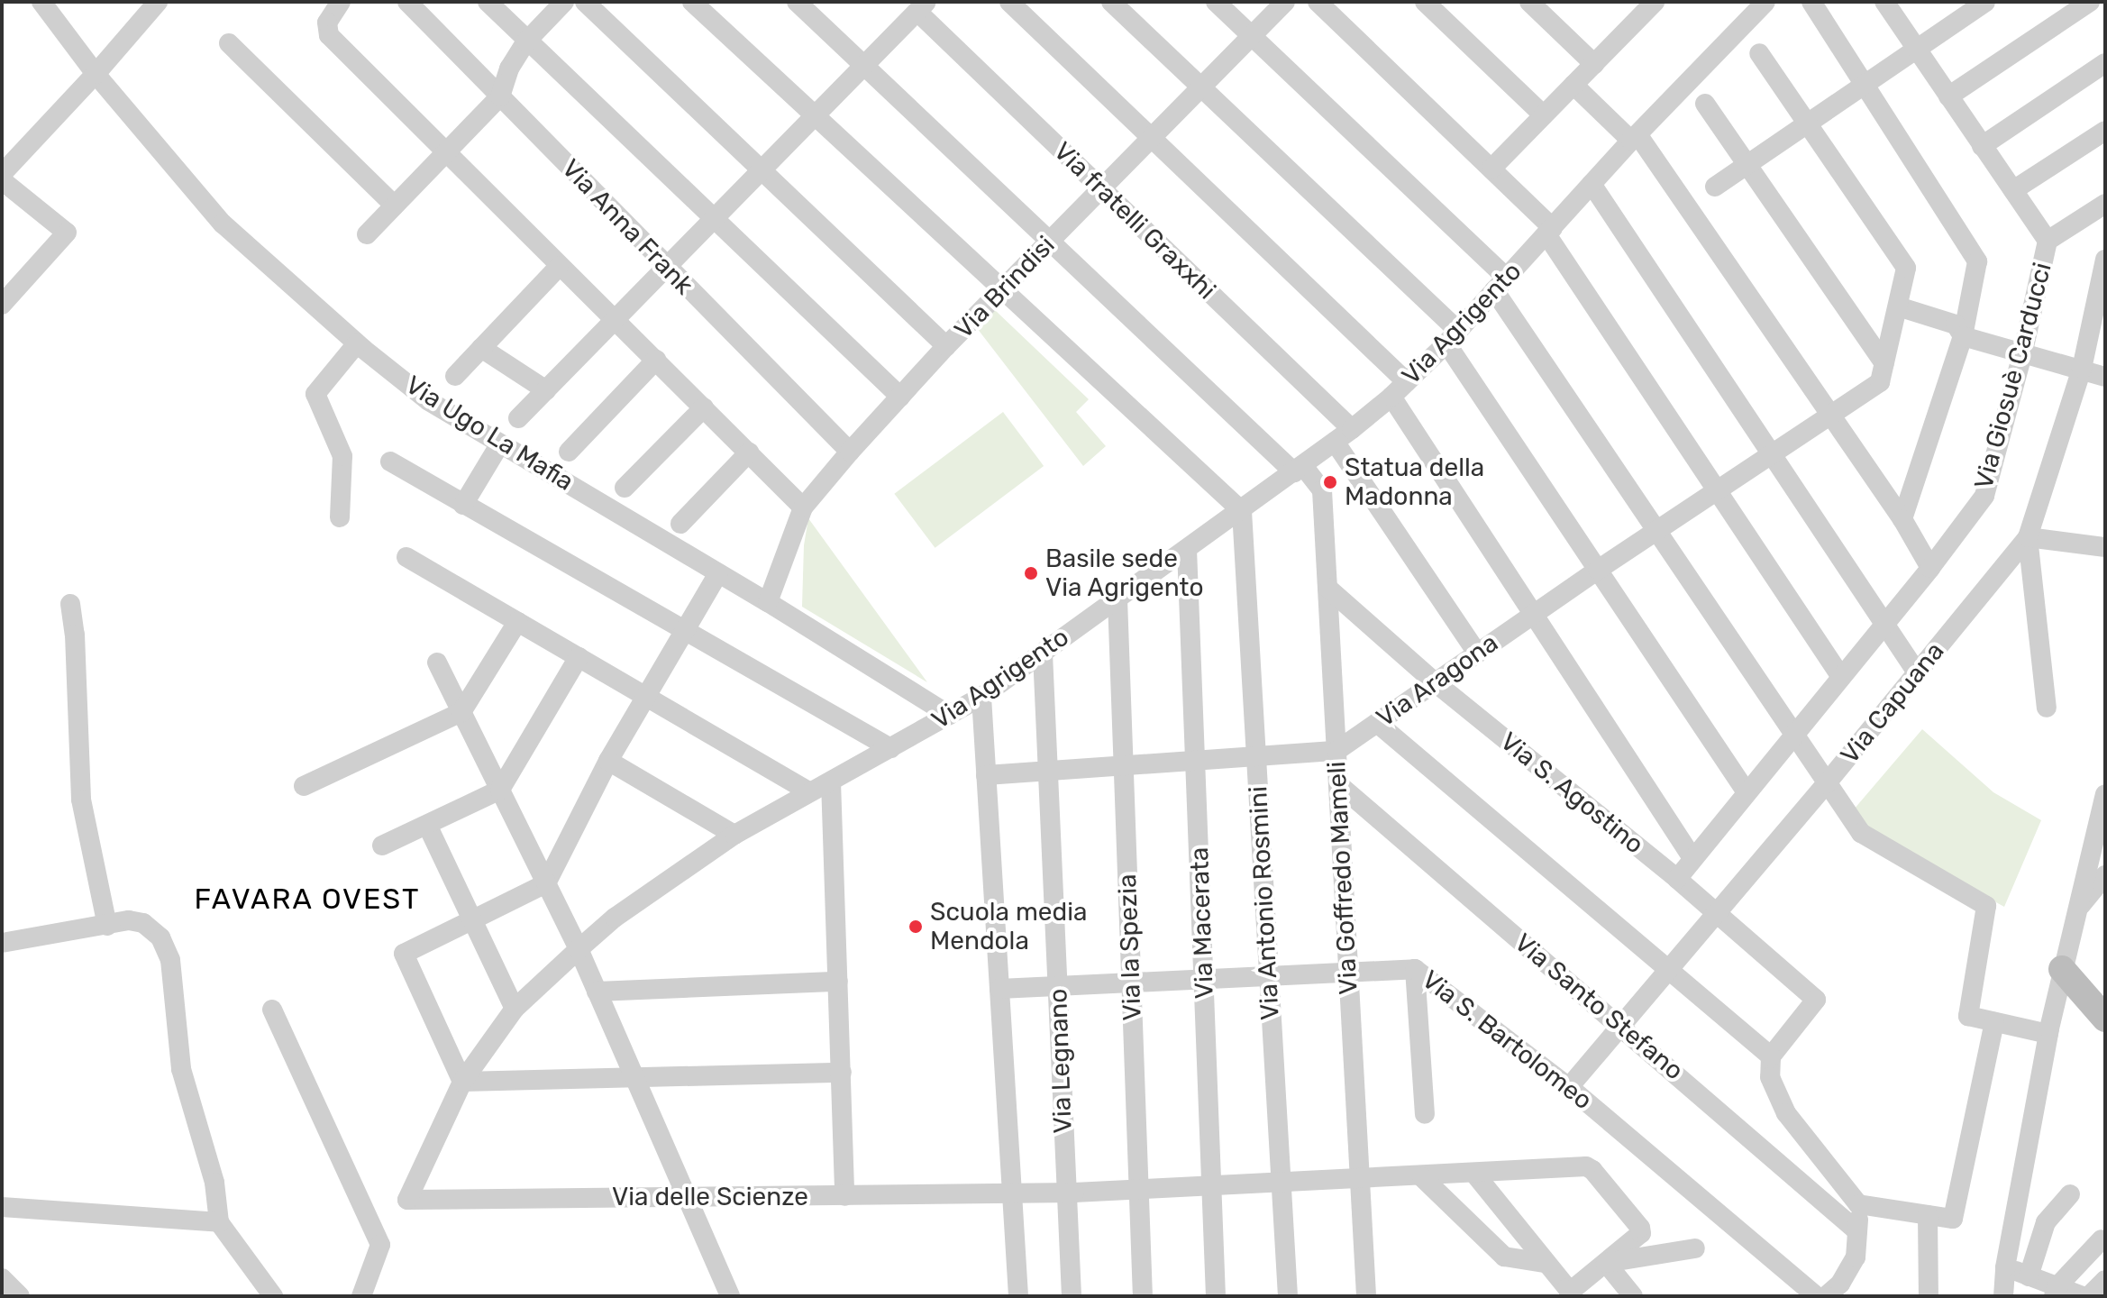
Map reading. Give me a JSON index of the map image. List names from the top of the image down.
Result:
{
  "streets": {
    "street": [
      "Via fratelli Graxxhi",
      "Via Anna Frank",
      "Via Brindisi",
      "Via Agrigento",
      "Via Giosuè Carducci",
      "Via Ugo La Mafia",
      "Via Aragona",
      "Via Capuana",
      "Via S. Agostino",
      "Via Goffredo Mameli",
      "Via Antonio Rosmini",
      "Via Macerata",
      "Via la Spezia",
      "Via Santo Stefano",
      "Via S. Bartolomeo",
      "Via Legnano",
      "Via delle Scienze"
    ]
  },
  "crossings": [
    ["Via fratelli Graxxhi", "Via Brindisi"],
    ["Via fratelli Graxxhi", "Via Agrigento"],
    ["Via Anna Frank", "Via Brindisi"],
    ["Via Brindisi", "Via Ugo La Mafia"],
    ["Via Brindisi", "Via Goffredo Mameli"],
    ["Via Agrigento", "Via Ugo La Mafia"],
    ["Via Agrigento", "Via Goffredo Mameli"],
    ["Via Agrigento", "Via Antonio Rosmini"],
    ["Via Agrigento", "Via Macerata"],
    ["Via Agrigento", "Via la Spezia"],
    ["Via Agrigento", "Via Legnano"],
    ["Via Agrigento", "Via delle Scienze"],
    ["Via Giosuè Carducci", "Via S. Agostino"],
    ["Via Aragona", "Via S. Agostino"],
    ["Via Aragona", "Via Goffredo Mameli"],
    ["Via Capuana", "Via S. Agostino"],
    ["Via Capuana", "Via Santo Stefano"],
    ["Via Capuana", "Via S. Bartolomeo"],
    ["Via S. Agostino", "Via Goffredo Mameli"],
    ["Via Goffredo Mameli", "Via Santo Stefano"],
    ["Via Goffredo Mameli", "Via S. Bartolomeo"],
    ["Via Goffredo Mameli", "Via delle Scienze"],
    ["Via Antonio Rosmini", "Via S. Bartolomeo"],
    ["Via Antonio Rosmini", "Via delle Scienze"],
    ["Via Macerata", "Via S. Bartolomeo"],
    ["Via Macerata", "Via delle Scienze"],
    ["Via la Spezia", "Via S. Bartolomeo"],
    ["Via la Spezia", "Via delle Scienze"],
    ["Via S. Bartolomeo", "Via Legnano"],
    ["Via Legnano", "Via delle Scienze"]
  ],
  "districts": ["FAVARA OVEST"],
  "places": ["Statua della Madonna", "Basile sede Via Agrigento", "Scuola media Mendola"]
}
